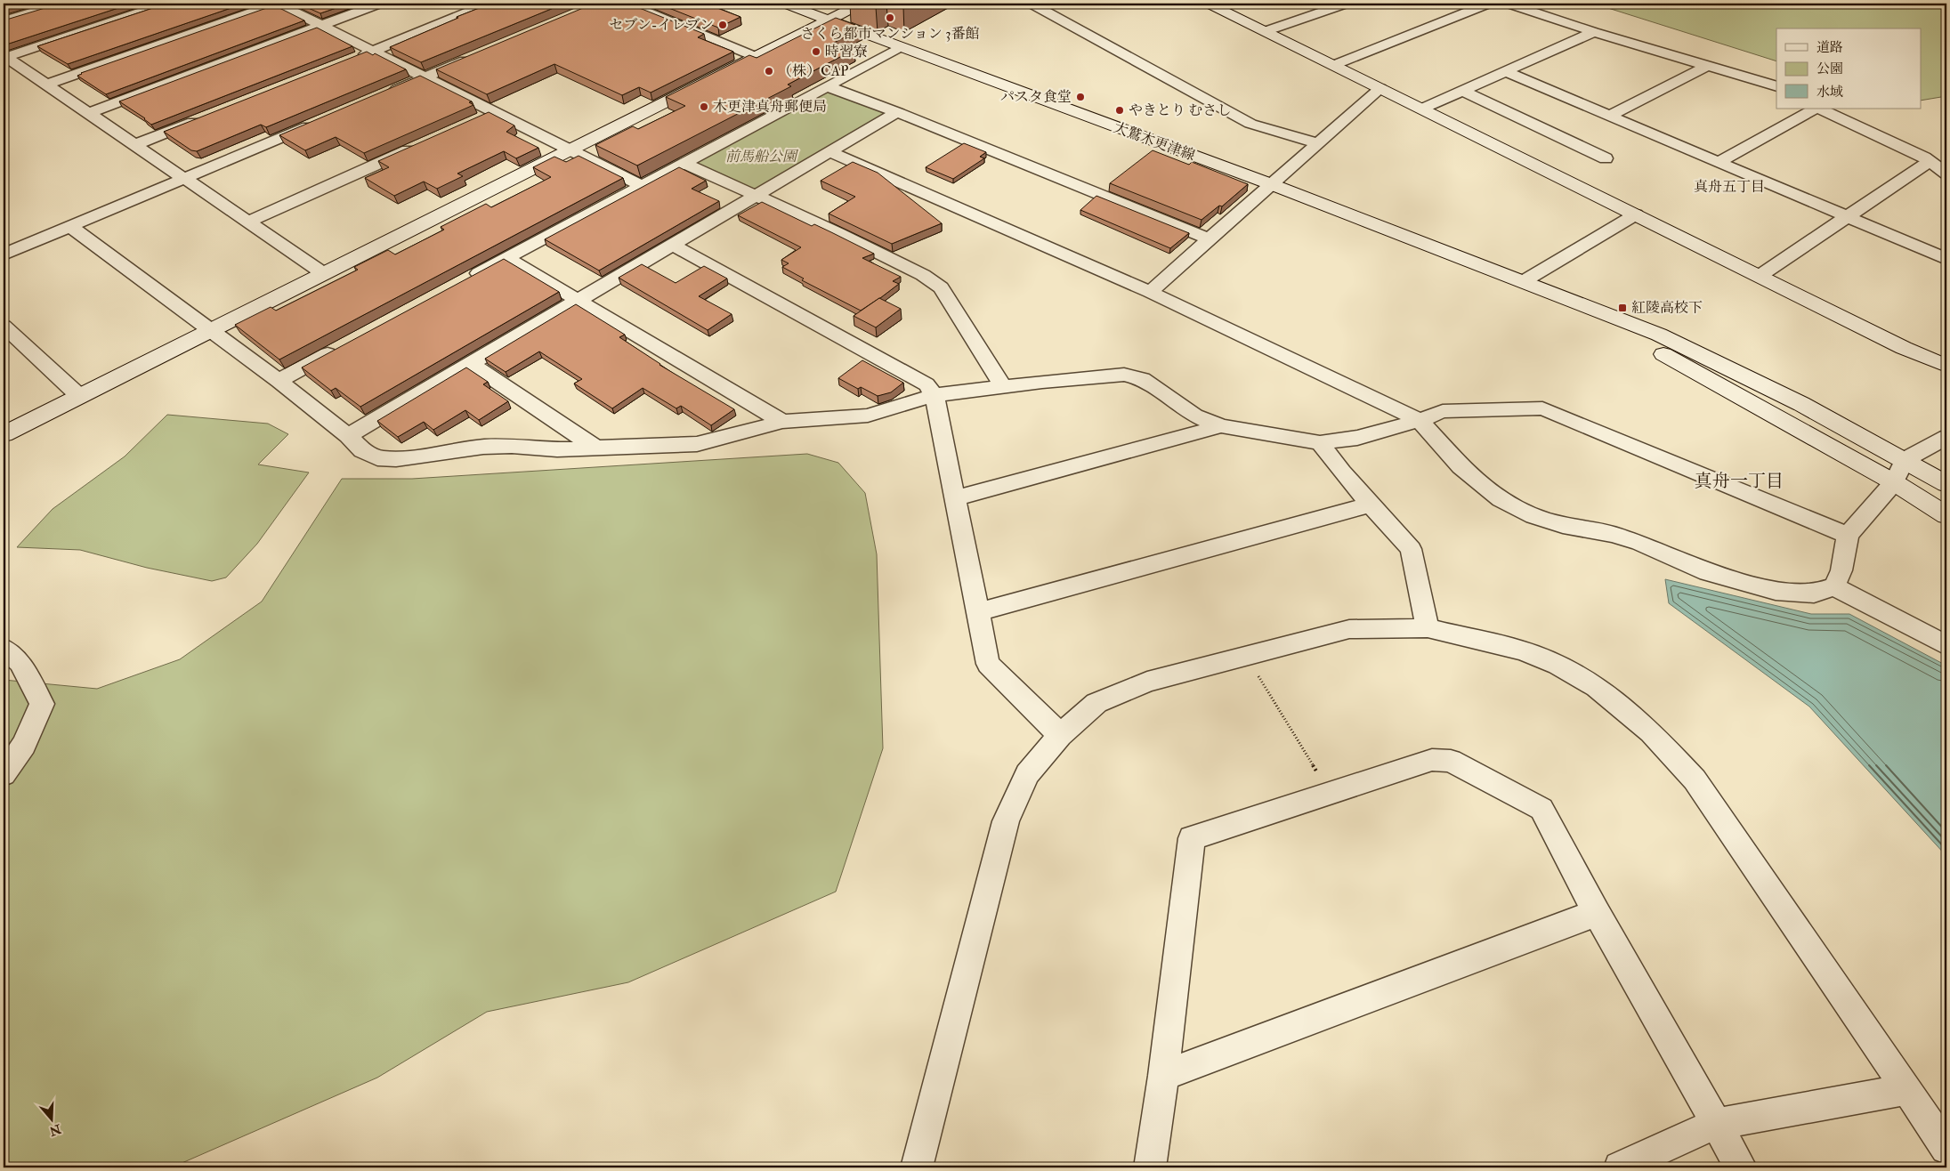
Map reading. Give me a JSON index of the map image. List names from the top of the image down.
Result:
{
  "streets": {
    "street": ["大鷲木更津線"]
  },
  "districts": ["真舟五丁目", "真舟一丁目"],
  "parks": ["前馬船公園"],
  "places": {
    "other": [
      "さくら都市マンション 3番館",
      "セブン-イレブン",
      "時習寮",
      "（株）CAP",
      "パスタ食堂",
      "木更津真舟郵便局",
      "やきとり むさし"
    ],
    "transit": ["紅陵高校下"]
  },
  "legend": ["道路", "公園", "水域"],
  "north": "bottom"
}
